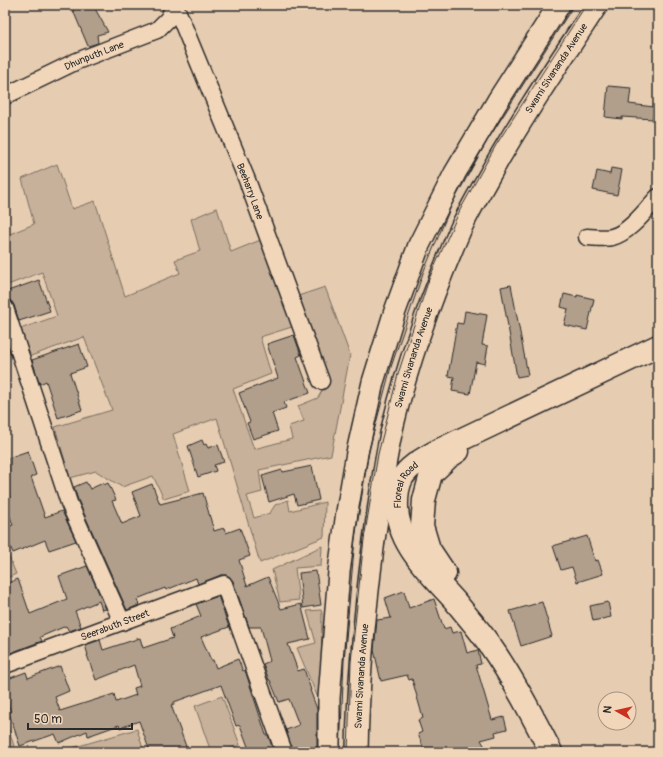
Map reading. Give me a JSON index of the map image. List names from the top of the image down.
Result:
{
  "streets": {
    "street": [
      "Dhunputh Lane",
      "Swami Sivananda Avenue",
      "Beeharry Lane",
      "Seerabuth Street"
    ]
  },
  "crossings": [
    ["Dhunputh Lane", "Beeharry Lane"]
  ],
  "scale_bar": "50 m",
  "north": "left"
}
